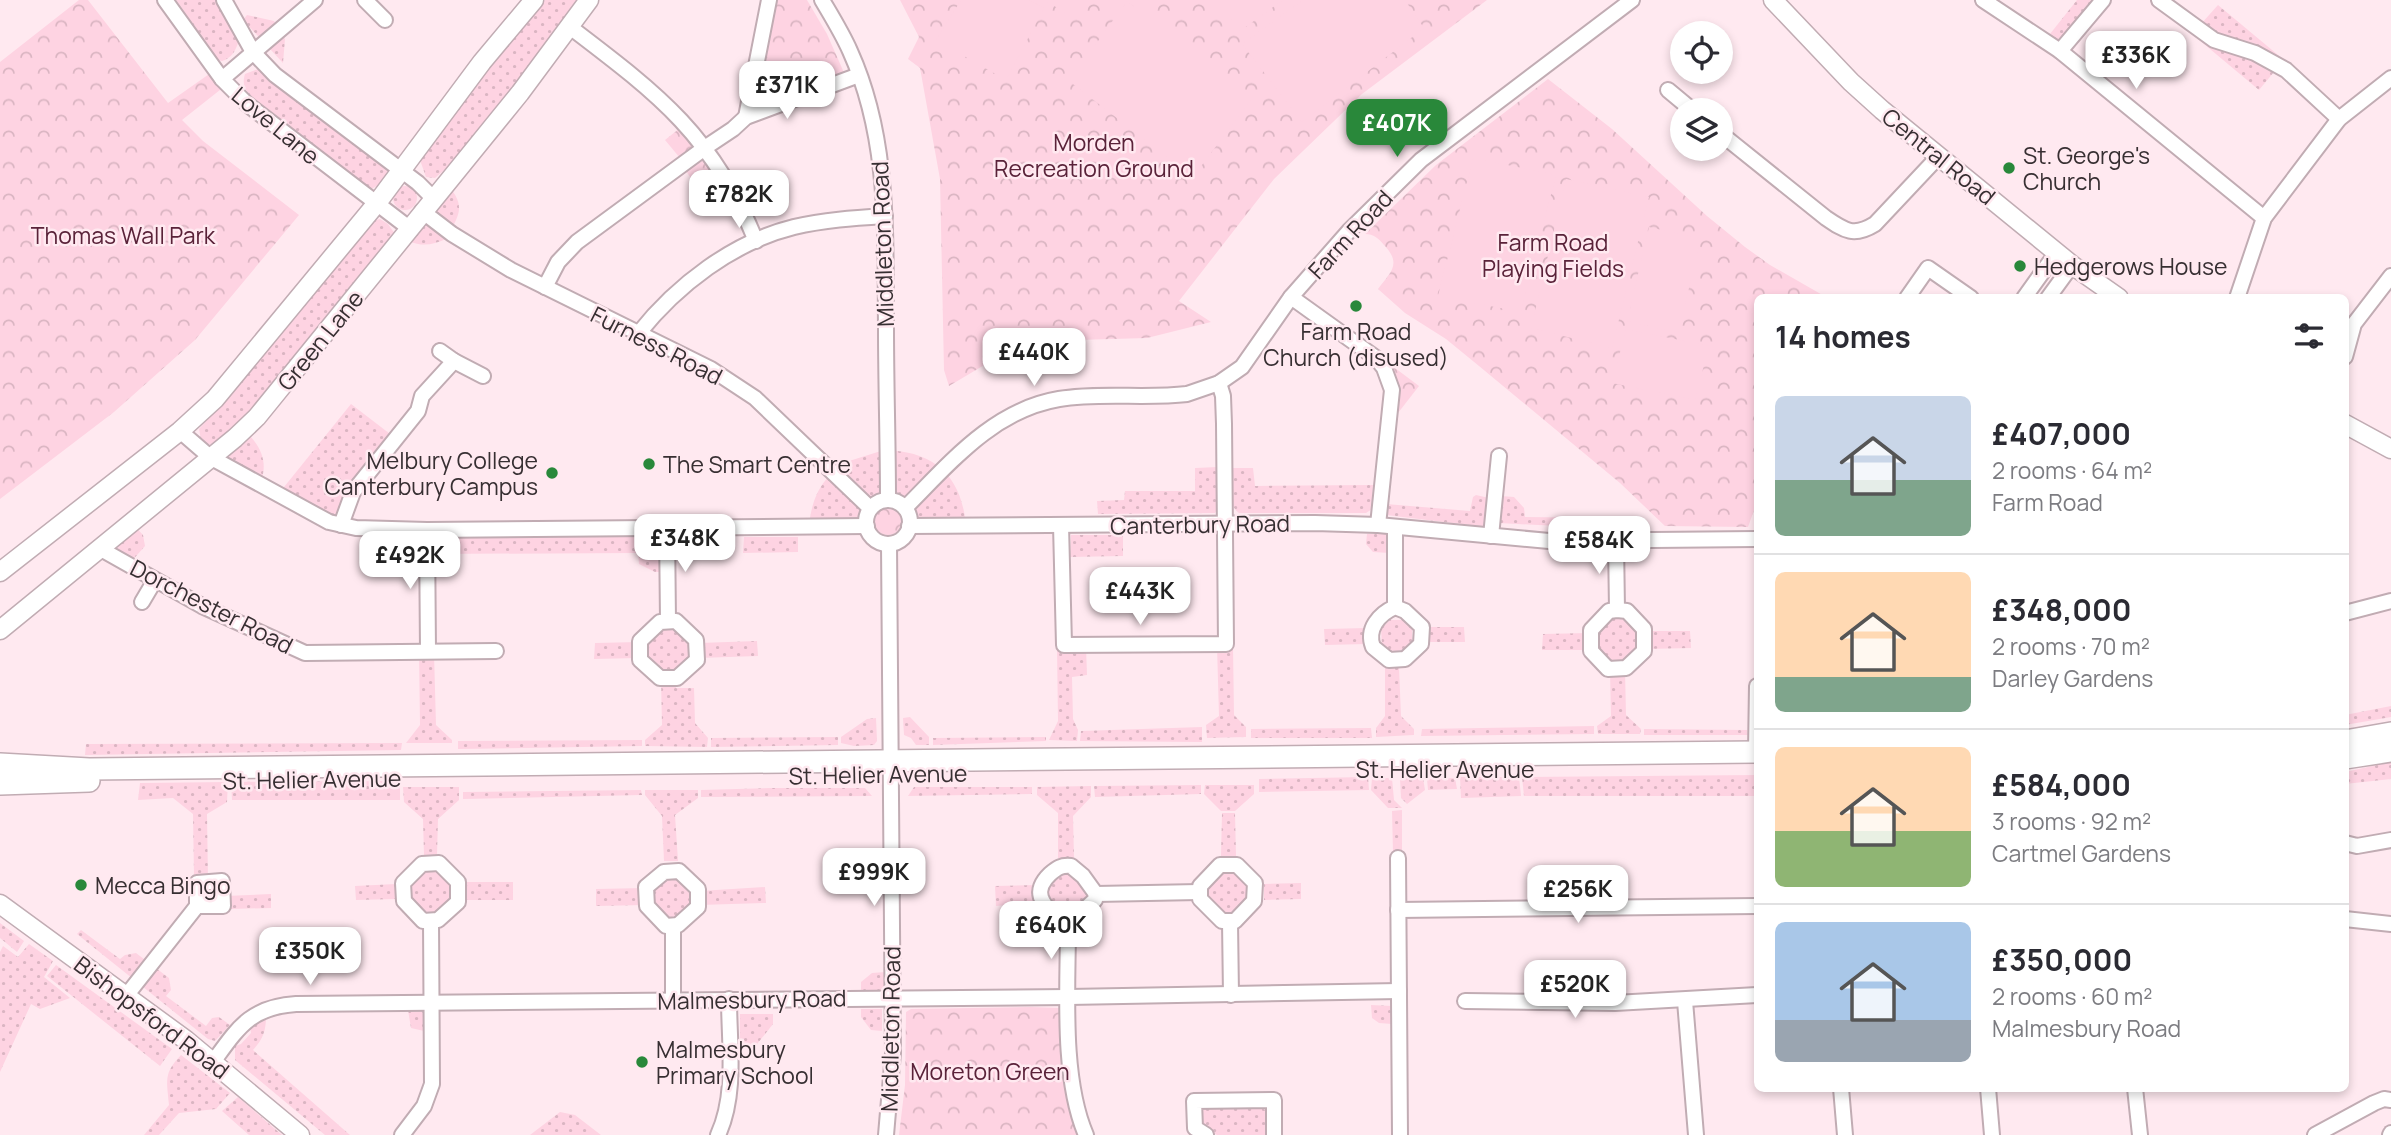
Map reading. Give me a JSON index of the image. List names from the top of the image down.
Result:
{
  "streets": {
    "highway": ["St. Helier Avenue"],
    "main road": ["Central Road", "Green Lane", "Bishopsford Road"],
    "street": [
      "Love Lane",
      "Farm Road",
      "Middleton Road",
      "Furness Road",
      "Canterbury Road",
      "Dorchester Road",
      "Malmesbury Road"
    ]
  },
  "crossings": [
    ["Love Lane", "Green Lane"],
    ["Love Lane", "Furness Road"],
    ["Middleton Road", "Furness Road"],
    ["Middleton Road", "Canterbury Road"],
    ["Middleton Road", "St. Helier Avenue"],
    ["Middleton Road", "Malmesbury Road"],
    ["Green Lane", "Furness Road"],
    ["Green Lane", "Dorchester Road"],
    ["Furness Road", "Canterbury Road"],
    ["Malmesbury Road", "Bishopsford Road"]
  ],
  "parks": [
    "Morden Recreation Ground",
    "Thomas Wall Park",
    "Farm Road Playing Fields",
    "Moreton Green"
  ],
  "places": [
    "St. George's Church",
    "Hedgerows House",
    "Farm Road Church (disused)",
    "The Smart Centre",
    "Melbury College Canterbury Campus",
    "Mecca Bingo",
    "Malmesbury Primary School"
  ],
  "page": {
    "price": [
      "£336K",
      "£371K",
      "£407K",
      "£782K",
      "£440K",
      "£348K",
      "£584K",
      "£492K",
      "£443K",
      "£999K",
      "£256K",
      "£640K",
      "£350K",
      "£520K"
    ],
    "heading": "14 homes",
    "list": [
      {
        "name": "£407,000",
        "note": "2 rooms · 64 m² · Farm Road"
      },
      {
        "name": "£348,000",
        "note": "2 rooms · 70 m² · Darley Gardens"
      },
      {
        "name": "£584,000",
        "note": "3 rooms · 92 m² · Cartmel Gardens"
      },
      {
        "name": "£350,000",
        "note": "2 rooms · 60 m² · Malmesbury Road"
      }
    ]
  }
}
